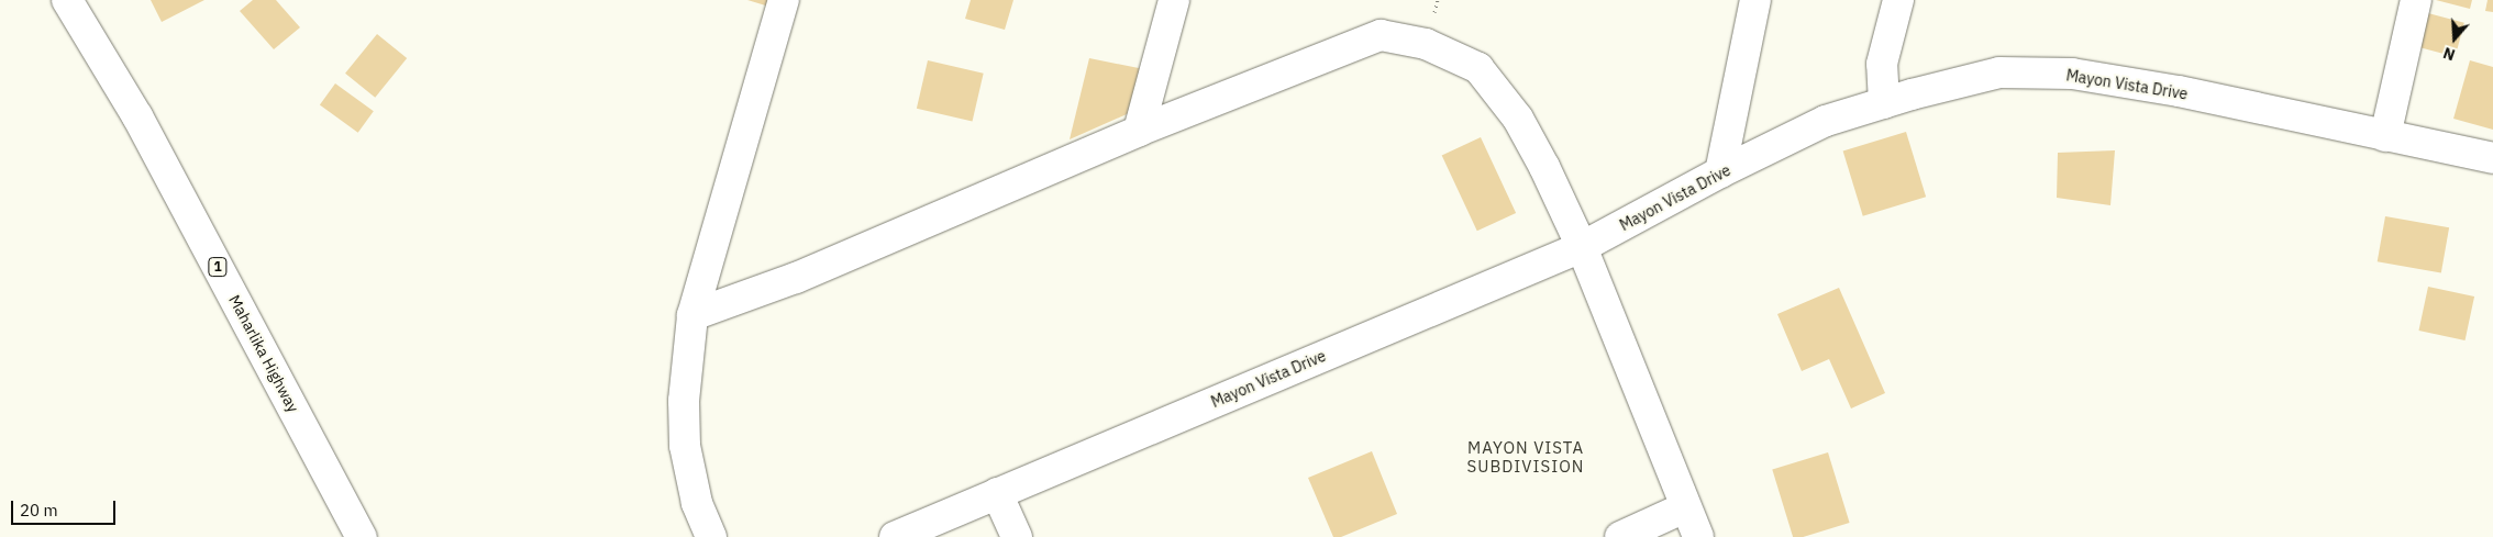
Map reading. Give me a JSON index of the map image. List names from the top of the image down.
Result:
{
  "streets": {
    "main road": ["Mayon Vista Drive", "1", "Maharlika Highway"]
  },
  "districts": ["MAYON VISTA SUBDIVISION"],
  "scale_bar": "20 m",
  "north": "bottom"
}
